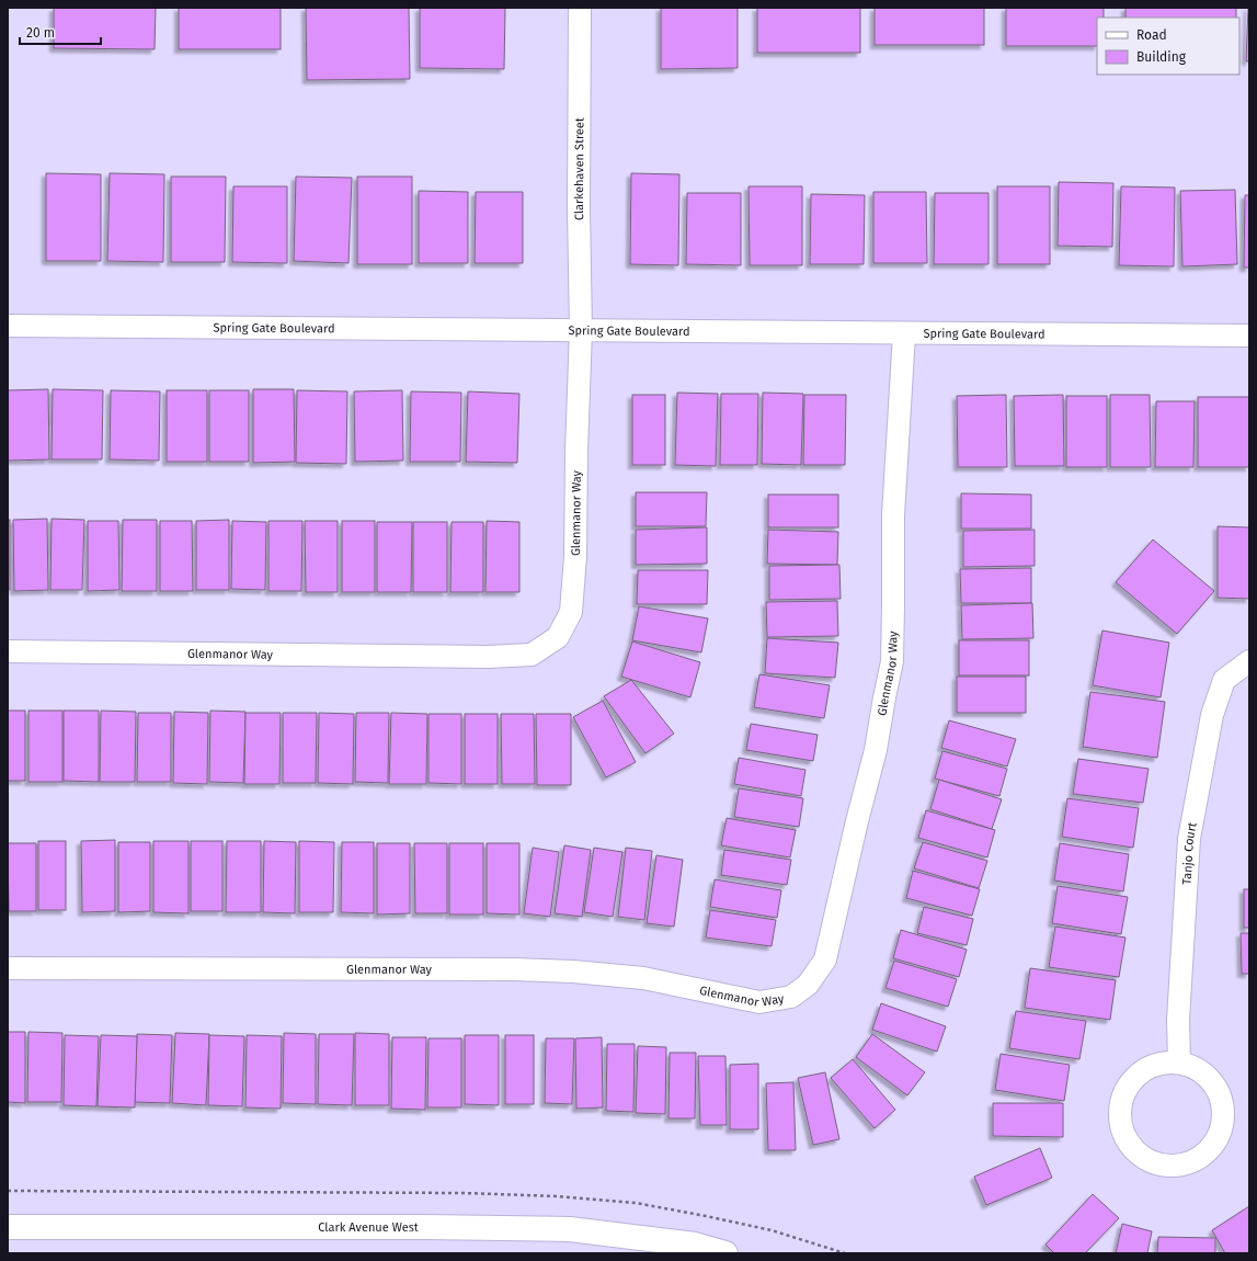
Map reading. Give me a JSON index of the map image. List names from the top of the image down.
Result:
{
  "streets": {
    "street": [
      "Clarkehaven Street",
      "Spring Gate Boulevard",
      "Glenmanor Way",
      "Tanjo Court",
      "Clark Avenue West"
    ]
  },
  "crossings": [
    ["Clarkehaven Street", "Spring Gate Boulevard"],
    ["Clarkehaven Street", "Glenmanor Way"],
    ["Spring Gate Boulevard", "Glenmanor Way"]
  ],
  "legend": ["Road", "Building"],
  "scale_bar": "20 m"
}
